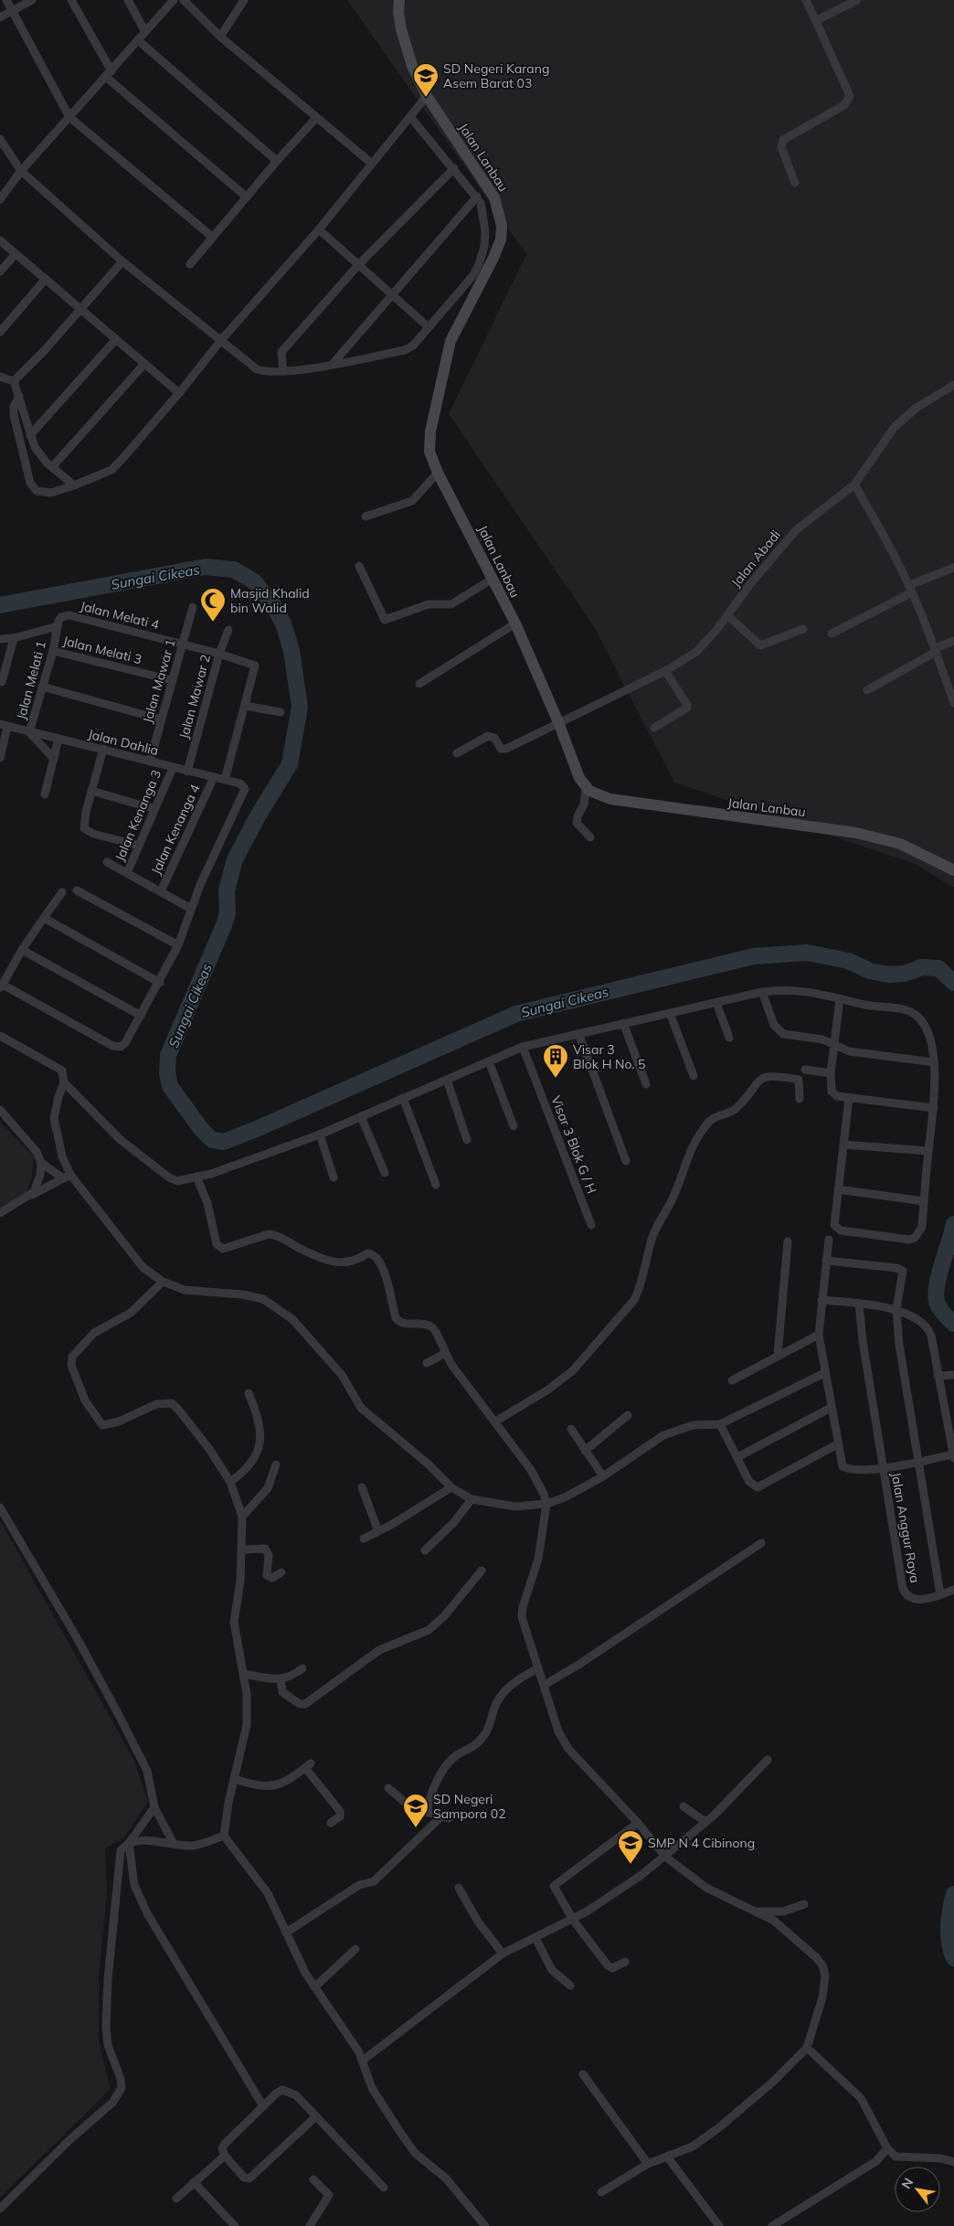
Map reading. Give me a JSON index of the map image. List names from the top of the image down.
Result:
{
  "streets": {
    "street": [
      "Jalan Lanbau",
      "Jalan Abadi",
      "Jalan Melati 4",
      "Jalan Melati 3",
      "Jalan Melati 1",
      "Jalan Mawar 1",
      "Jalan Mawar 2",
      "Jalan Dahlia",
      "Jalan Kenanga 3",
      "Jalan Kenanga 4",
      "Visar 3 Blok G / H",
      "Jalan Anggur Raya"
    ]
  },
  "crossings": [
    ["Jalan Lanbau", "Jalan Abadi"],
    ["Jalan Melati 4", "Jalan Melati 1"],
    ["Jalan Melati 4", "Jalan Mawar 1"],
    ["Jalan Melati 3", "Jalan Melati 1"],
    ["Jalan Melati 3", "Jalan Mawar 1"],
    ["Jalan Melati 1", "Jalan Dahlia"],
    ["Jalan Mawar 1", "Jalan Dahlia"],
    ["Jalan Mawar 2", "Jalan Dahlia"],
    ["Jalan Dahlia", "Jalan Kenanga 3"],
    ["Jalan Dahlia", "Jalan Kenanga 4"]
  ],
  "water": ["Sungai Cikeas"],
  "places": {
    "school or university": ["SD Negeri Karang Asem Barat 03", "SD Negeri Sampora 02", "SMP N 4 Cibinong"],
    "mosque": ["Masjid Khalid bin Walid"],
    "building": ["Visar 3 Blok H No. 5"]
  },
  "north": "top left"
}
